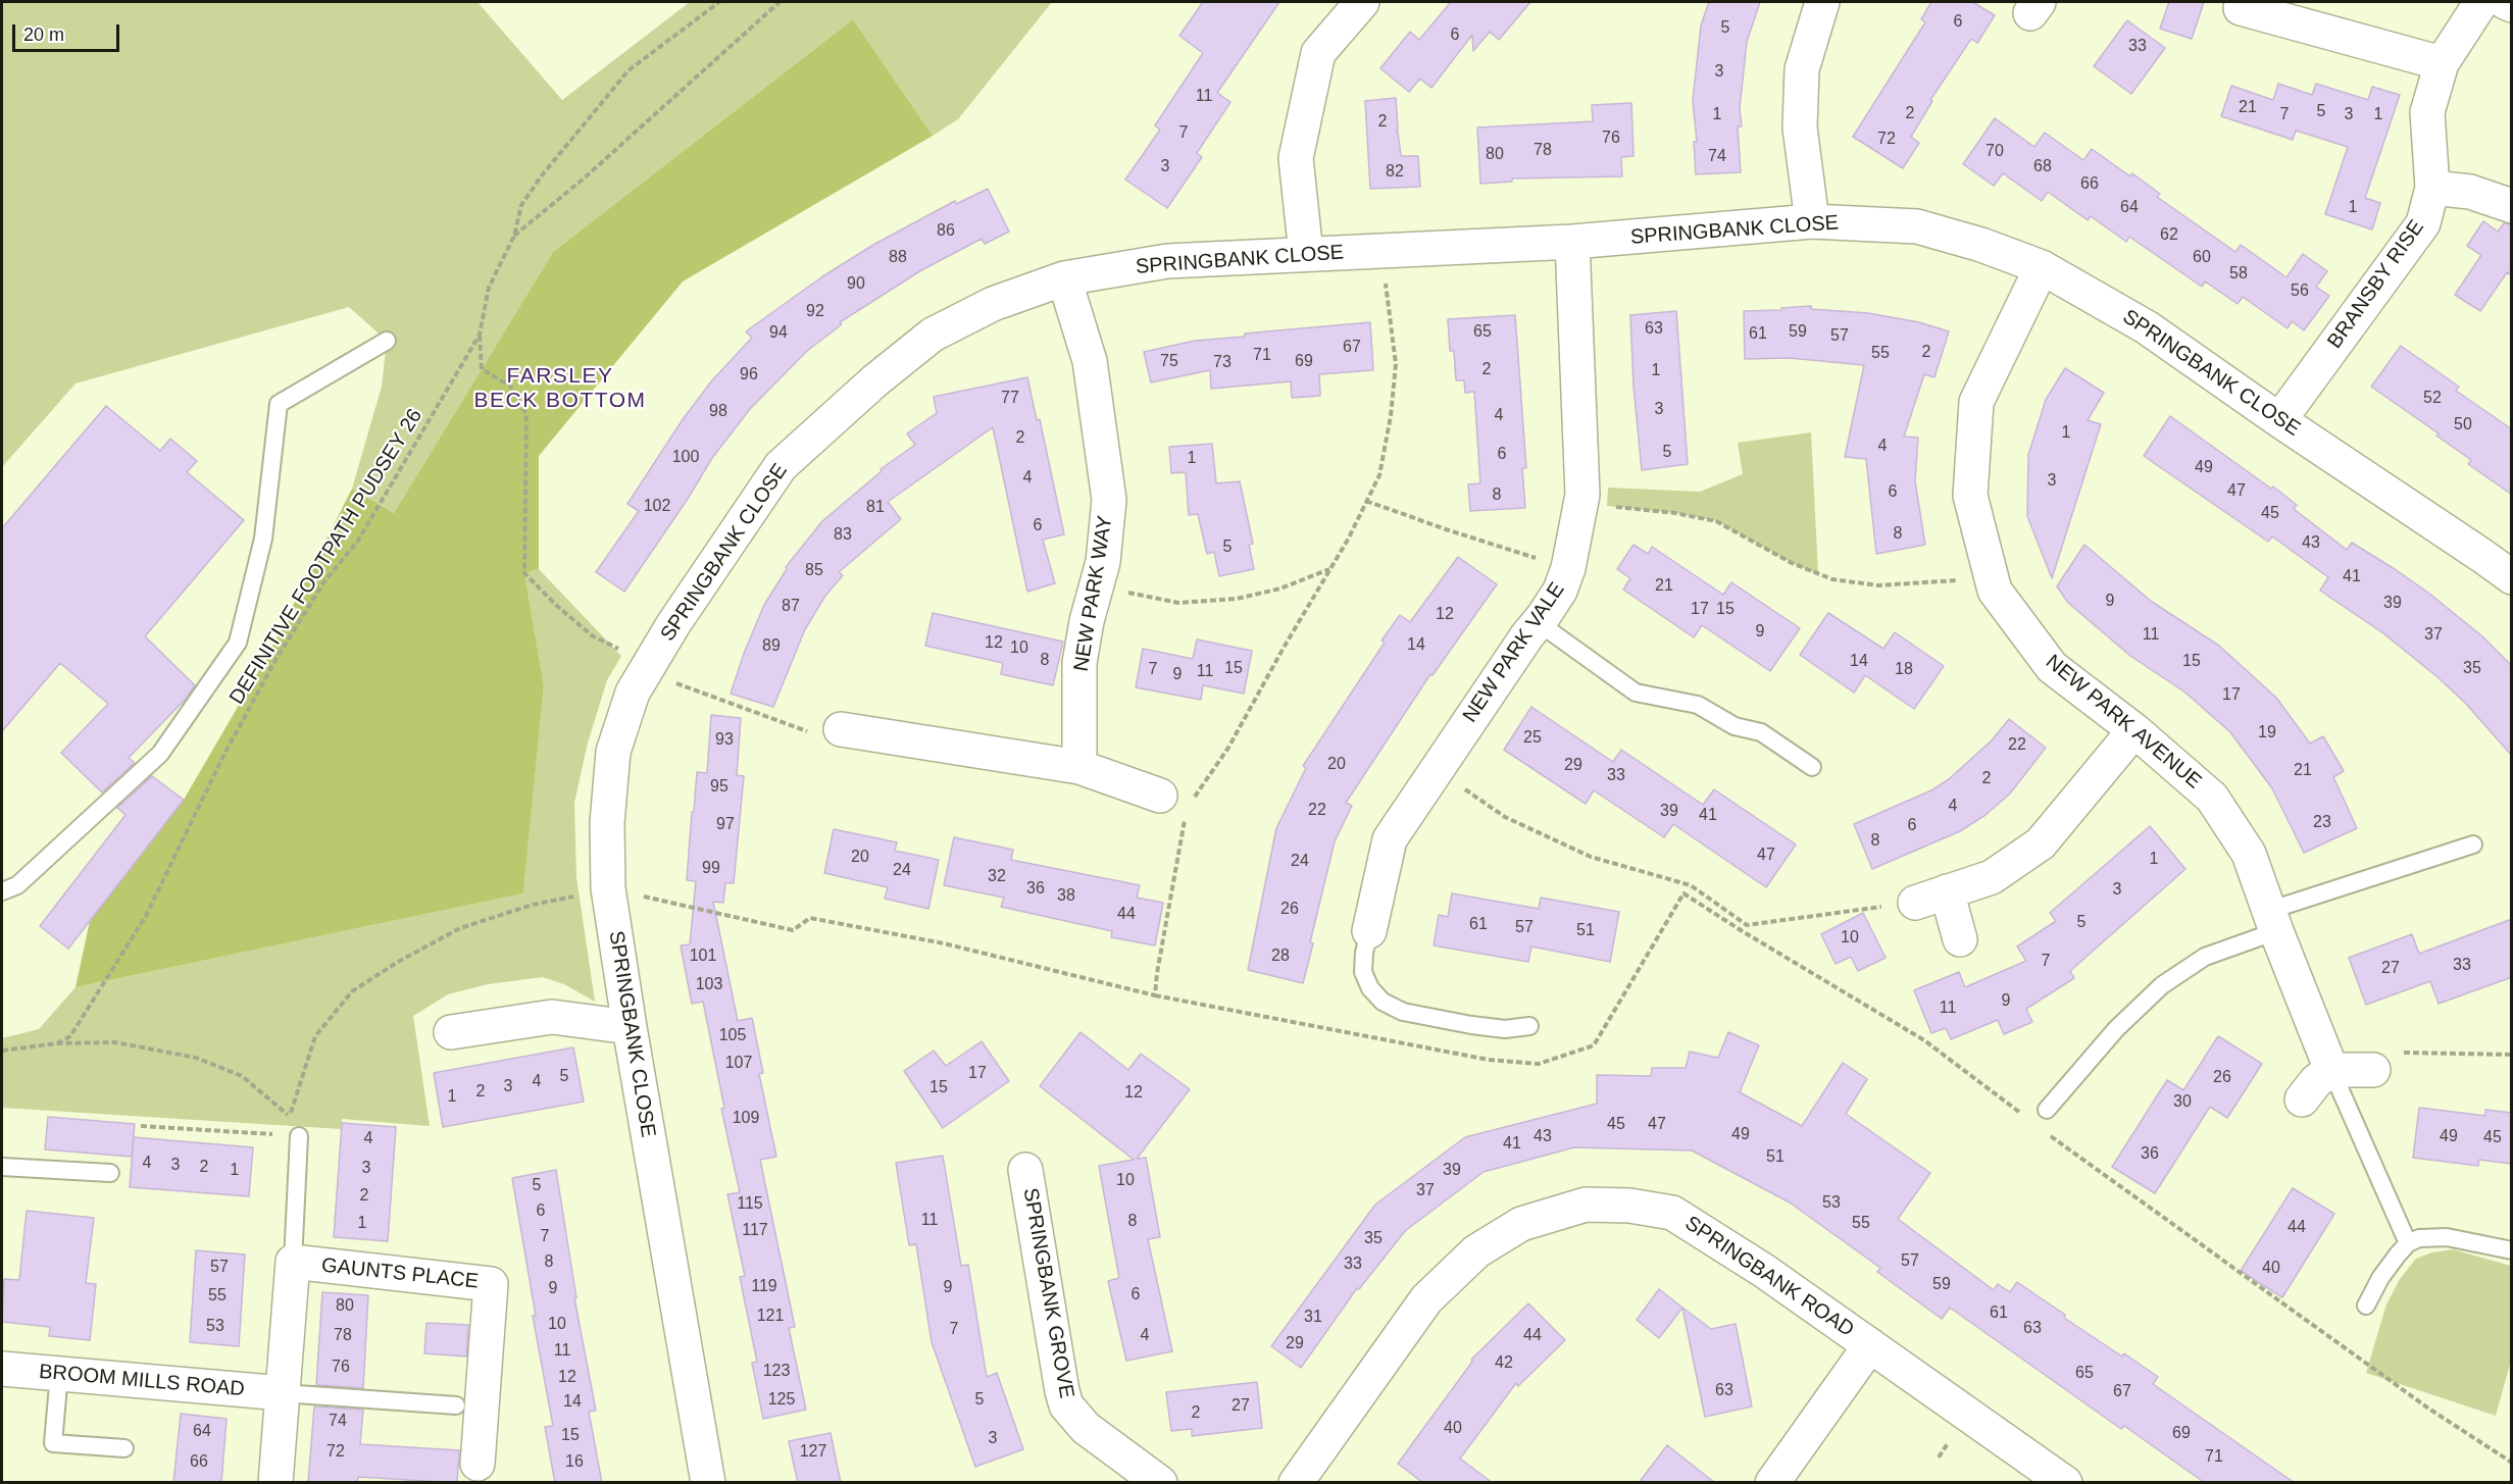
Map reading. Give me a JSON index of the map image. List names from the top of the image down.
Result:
{
  "streets": {
    "street": [
      "SPRINGBANK CLOSE",
      "BRANSBY RISE",
      "NEW PARK WAY",
      "NEW PARK VALE",
      "NEW PARK AVENUE",
      "GAUNTS PLACE",
      "SPRINGBANK ROAD",
      "SPRINGBANK GROVE",
      "BROOM MILLS ROAD"
    ],
    "path": ["DEFINITIVE FOOTPATH PUDSEY 26"]
  },
  "crossings": [
    ["SPRINGBANK CLOSE", "BRANSBY RISE"],
    ["SPRINGBANK CLOSE", "NEW PARK WAY"],
    ["SPRINGBANK CLOSE", "NEW PARK VALE"],
    ["SPRINGBANK CLOSE", "NEW PARK AVENUE"]
  ],
  "districts": ["FARSLEY BECK BOTTOM"],
  "house_numbers": [
    "6",
    "5",
    "6",
    "33",
    "3",
    "11",
    "21",
    "5",
    "2",
    "1",
    "7",
    "3",
    "1",
    "2",
    "7",
    "76",
    "72",
    "78",
    "70",
    "80",
    "74",
    "3",
    "68",
    "82",
    "66",
    "64",
    "1",
    "86",
    "62",
    "88",
    "60",
    "58",
    "90",
    "56",
    "92",
    "63",
    "65",
    "59",
    "94",
    "61",
    "57",
    "67",
    "2",
    "55",
    "71",
    "75",
    "69",
    "73",
    "2",
    "1",
    "96",
    "77",
    "52",
    "3",
    "98",
    "4",
    "50",
    "1",
    "2",
    "4",
    "5",
    "6",
    "100",
    "1",
    "49",
    "4",
    "3",
    "47",
    "6",
    "8",
    "102",
    "81",
    "45",
    "6",
    "8",
    "83",
    "43",
    "5",
    "85",
    "41",
    "21",
    "9",
    "39",
    "87",
    "17",
    "15",
    "12",
    "9",
    "11",
    "37",
    "12",
    "14",
    "89",
    "10",
    "8",
    "14",
    "15",
    "15",
    "35",
    "7",
    "18",
    "11",
    "9",
    "17",
    "19",
    "25",
    "93",
    "22",
    "20",
    "29",
    "21",
    "33",
    "2",
    "95",
    "4",
    "22",
    "39",
    "41",
    "23",
    "97",
    "6",
    "8",
    "47",
    "20",
    "1",
    "24",
    "99",
    "24",
    "32",
    "36",
    "3",
    "38",
    "26",
    "44",
    "5",
    "61",
    "57",
    "51",
    "10",
    "101",
    "28",
    "7",
    "33",
    "27",
    "103",
    "9",
    "11",
    "105",
    "107",
    "17",
    "5",
    "26",
    "4",
    "3",
    "15",
    "2",
    "12",
    "1",
    "30",
    "109",
    "45",
    "47",
    "49",
    "43",
    "49",
    "45",
    "4",
    "41",
    "36",
    "51",
    "4",
    "3",
    "2",
    "3",
    "1",
    "39",
    "10",
    "5",
    "37",
    "2",
    "53",
    "115",
    "6",
    "11",
    "8",
    "1",
    "55",
    "44",
    "117",
    "7",
    "35",
    "57",
    "8",
    "33",
    "57",
    "40",
    "59",
    "119",
    "9",
    "9",
    "6",
    "55",
    "80",
    "61",
    "121",
    "31",
    "10",
    "53",
    "63",
    "7",
    "78",
    "4",
    "44",
    "29",
    "11",
    "42",
    "76",
    "123",
    "65",
    "12",
    "63",
    "67",
    "125",
    "5",
    "14",
    "27",
    "2",
    "74",
    "40",
    "64",
    "69",
    "15",
    "3",
    "72",
    "127",
    "71",
    "66",
    "16"
  ],
  "scale_bar": "20 m"
}
